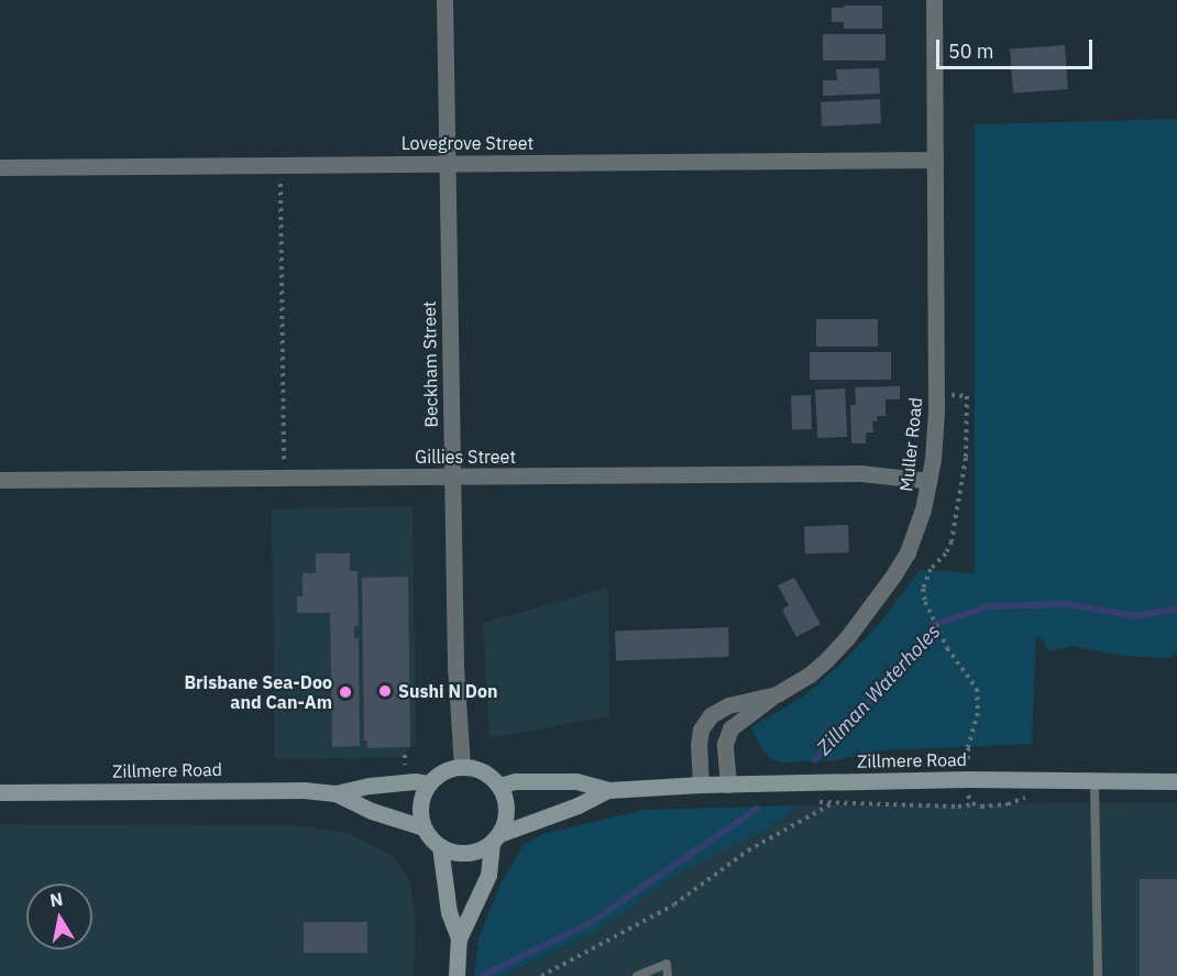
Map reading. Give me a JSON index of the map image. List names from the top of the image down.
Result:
{
  "streets": {
    "main road": ["Zillmere Road"],
    "street": [
      "Lovegrove Street",
      "Beckham Street",
      "Muller Road",
      "Gillies Street"
    ]
  },
  "crossings": [
    ["Lovegrove Street", "Beckham Street"],
    ["Lovegrove Street", "Muller Road"],
    ["Beckham Street", "Gillies Street"],
    ["Beckham Street", "Zillmere Road"],
    ["Muller Road", "Gillies Street"],
    ["Muller Road", "Zillmere Road"]
  ],
  "water": ["Zillman Waterholes"],
  "places": ["Sushi N Don", "Brisbane Sea-Doo and Can-Am"],
  "scale_bar": "50 m",
  "north": "top"
}
